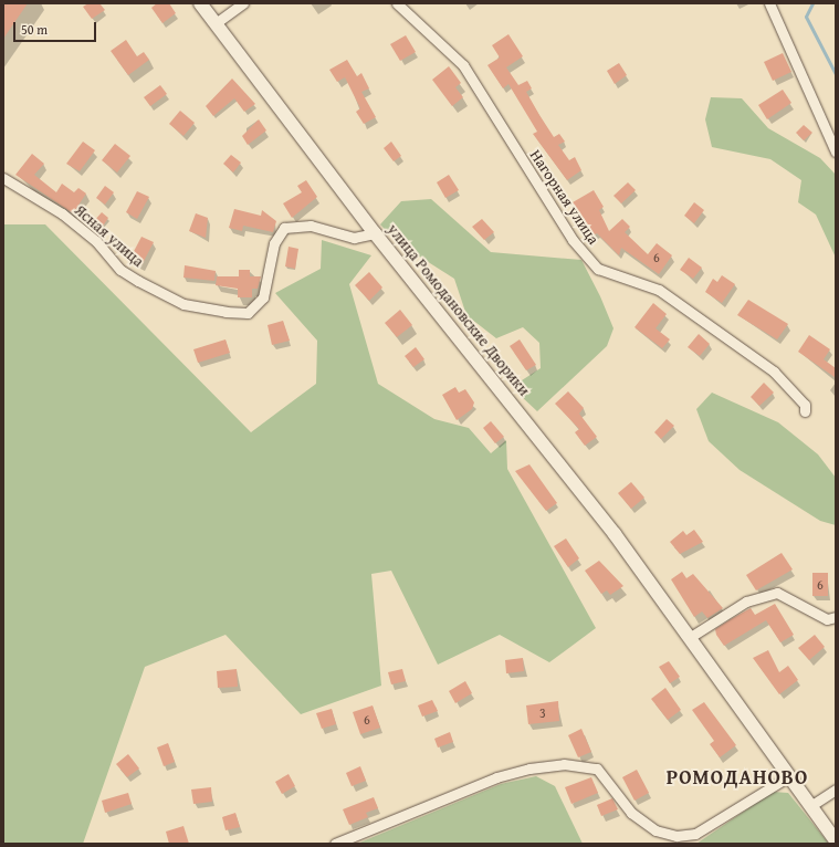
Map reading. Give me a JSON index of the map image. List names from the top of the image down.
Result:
{
  "streets": {
    "street": ["Нагорная улица", "Ясная улица", "улица Ромодановские Дворики"]
  },
  "crossings": [
    ["Ясная улица", "улица Ромодановские Дворики"]
  ],
  "districts": ["РОМОДАНОВО"],
  "house_numbers": [
    "6",
    "6",
    "3",
    "6"
  ],
  "scale_bar": "50 m"
}
